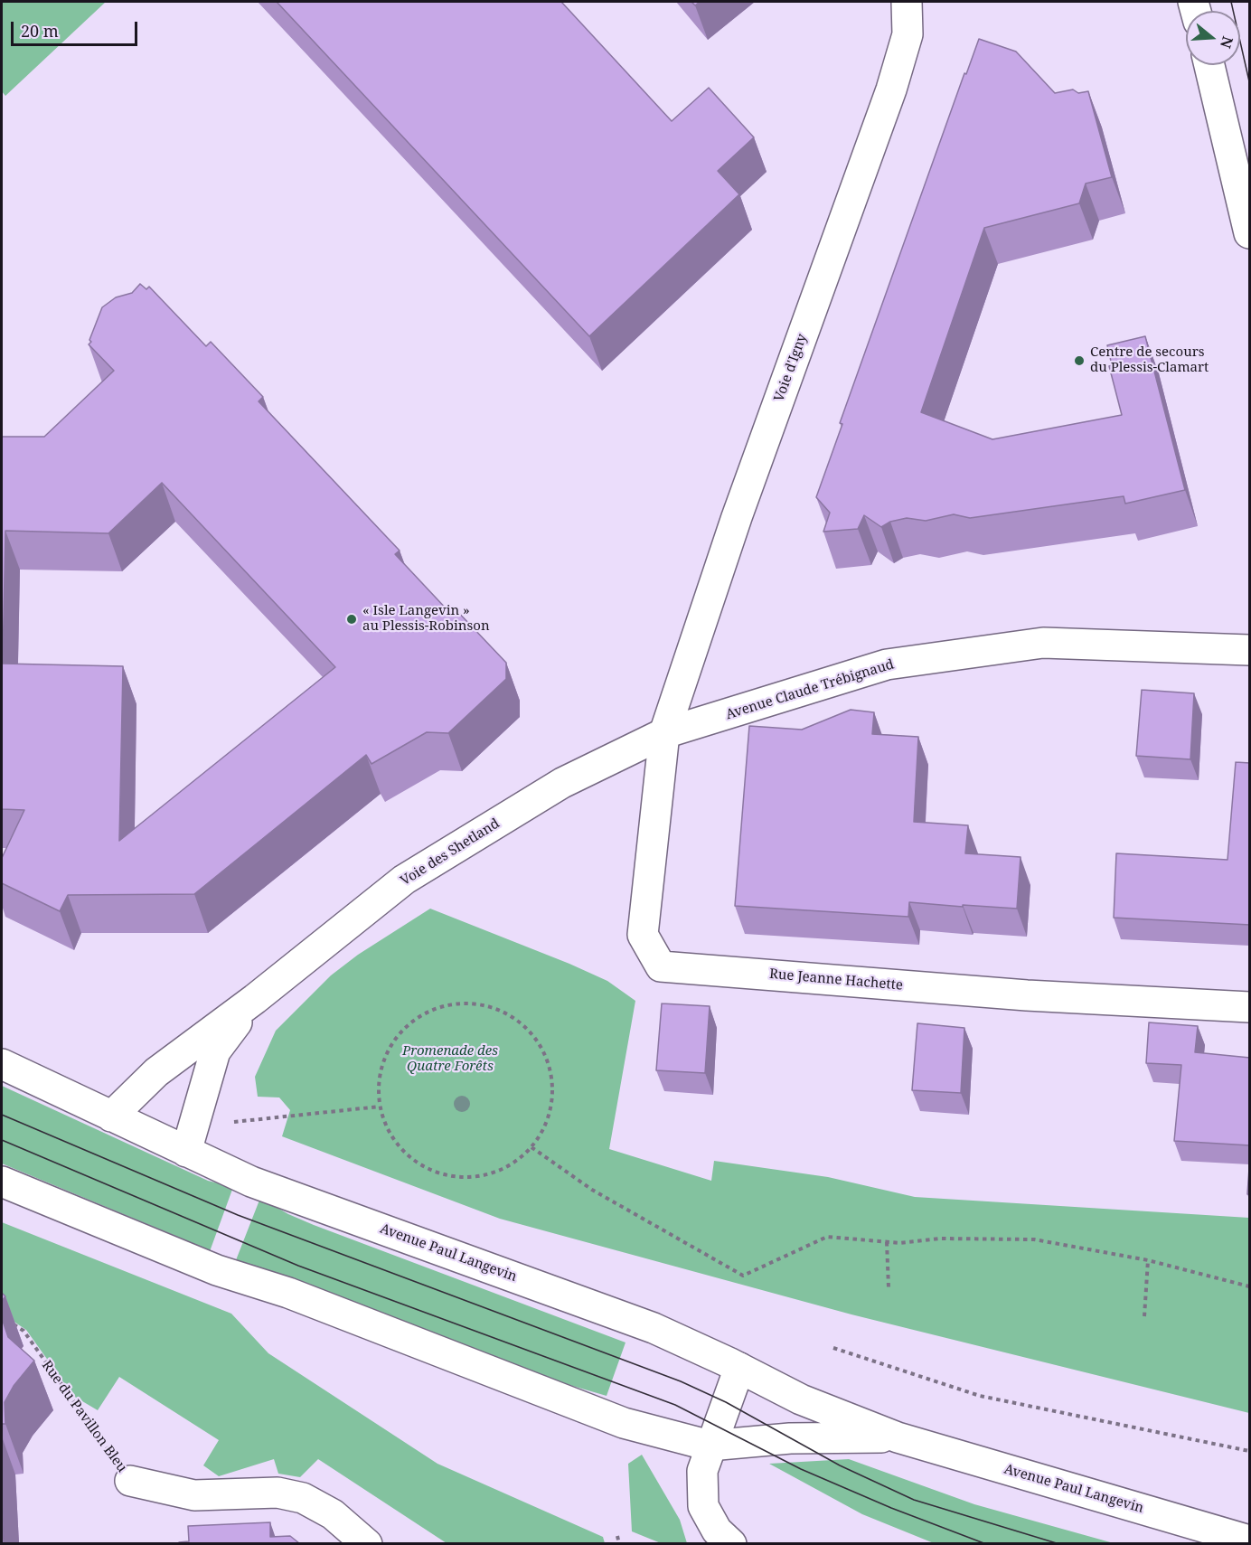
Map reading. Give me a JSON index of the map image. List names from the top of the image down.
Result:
{
  "streets": {
    "main road": [
      "Voie d'Igny",
      "Avenue Claude Trébignaud",
      "Voie des Shetland",
      "Rue Jeanne Hachette",
      "Avenue Paul Langevin",
      "Rue du Pavillon Bleu"
    ]
  },
  "crossings": [
    ["Voie d'Igny", "Avenue Claude Trébignaud"],
    ["Voie d'Igny", "Voie des Shetland"],
    ["Voie d'Igny", "Rue Jeanne Hachette"],
    ["Avenue Claude Trébignaud", "Voie des Shetland"],
    ["Avenue Claude Trébignaud", "Rue Jeanne Hachette"],
    ["Voie des Shetland", "Rue Jeanne Hachette"],
    ["Voie des Shetland", "Avenue Paul Langevin"]
  ],
  "parks": ["Promenade des Quatre Forêts"],
  "places": ["Centre de secours du Plessis-Clamart", "« Isle Langevin » au Plessis-Robinson"],
  "scale_bar": "20 m",
  "north": "right"
}
